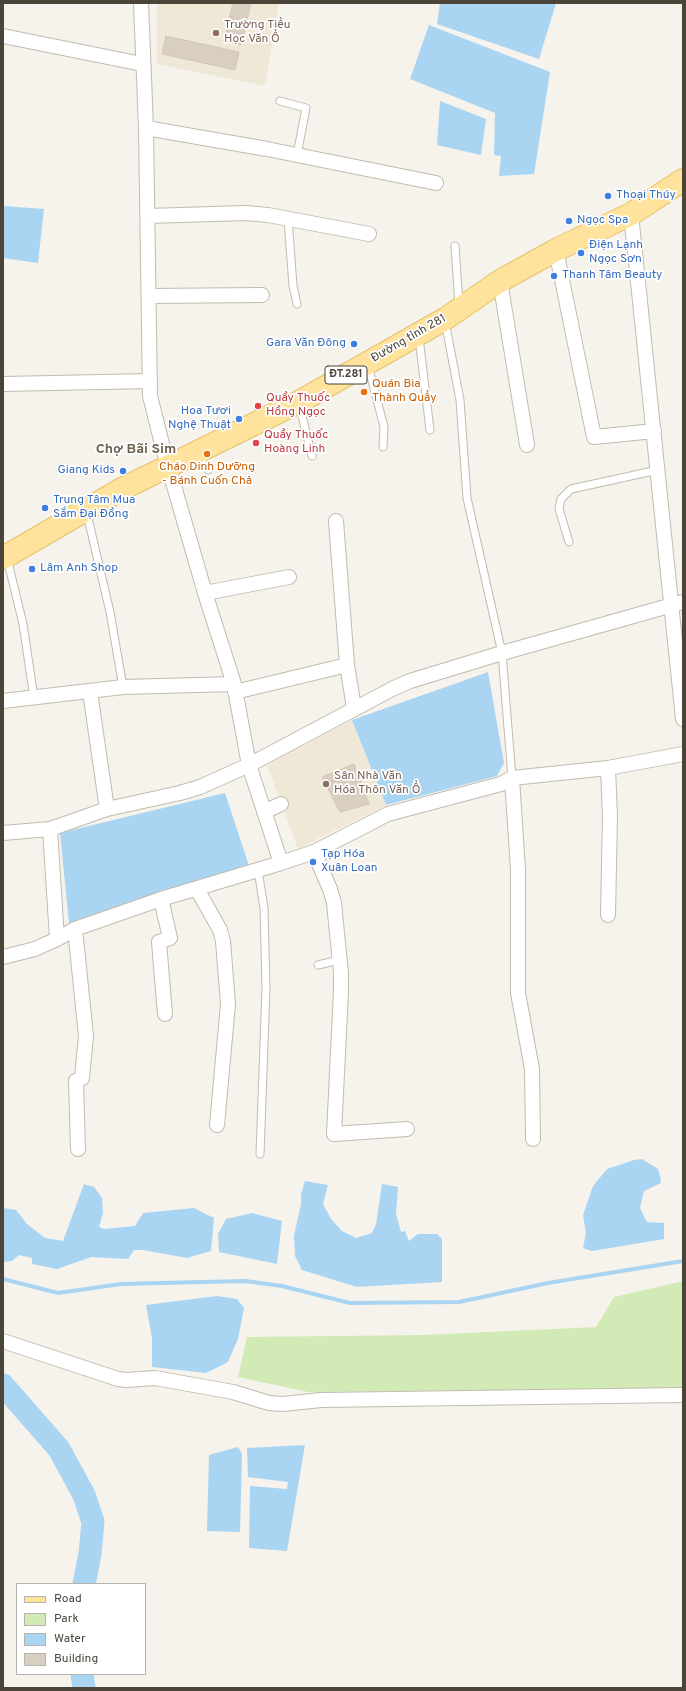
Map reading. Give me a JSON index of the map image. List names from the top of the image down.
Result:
{
  "streets": {
    "main road": ["Đường tỉnh 281", "ĐT.281"]
  },
  "districts": ["Chợ Bãi Sim"],
  "places": [
    "Trường Tiểu Học Văn Ổ",
    "Thoại Thúy",
    "Ngọc Spa",
    "Điện Lạnh Ngọc Sơn",
    "Thanh Tâm Beauty",
    "Gara Văn Đông",
    "Quán Bia Thành Quẩy",
    "Quầy Thuốc Hồng Ngọc",
    "Hoa Tươi Nghệ Thuật",
    "Quầy Thuốc Hoàng Linh",
    "Cháo Dinh Dưỡng - Bánh Cuốn Chả",
    "Giang Kids",
    "Trung Tâm Mua Sắm Đại Đồng",
    "Lâm Anh Shop",
    "Sân Nhà Văn Hóa Thôn Văn Ổ",
    "Tạp Hóa Xuân Loan"
  ],
  "legend": [
    "Road",
    "Park",
    "Water",
    "Building"
  ]
}
